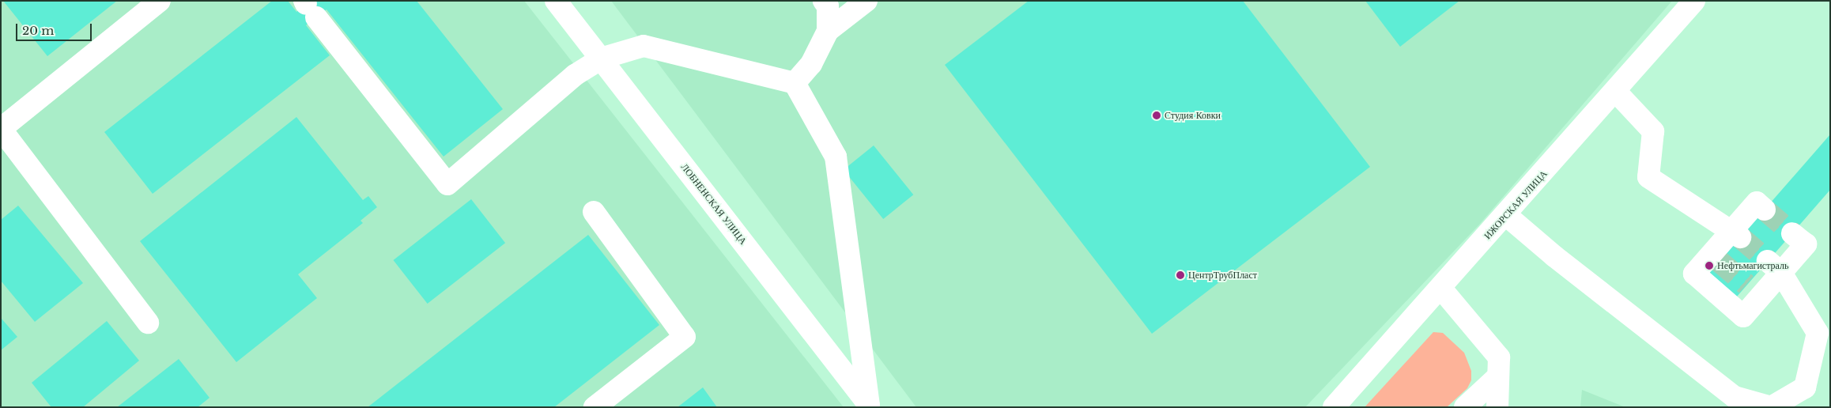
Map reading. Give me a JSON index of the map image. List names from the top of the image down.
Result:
{
  "streets": {
    "street": ["ЛОБНЕНСКАЯ УЛИЦА", "ИЖОРСКАЯ УЛИЦА"]
  },
  "places": ["Студия Ковки", "Нефтьмагистраль", "ЦентрТрубПласт"],
  "scale_bar": "20 m"
}
